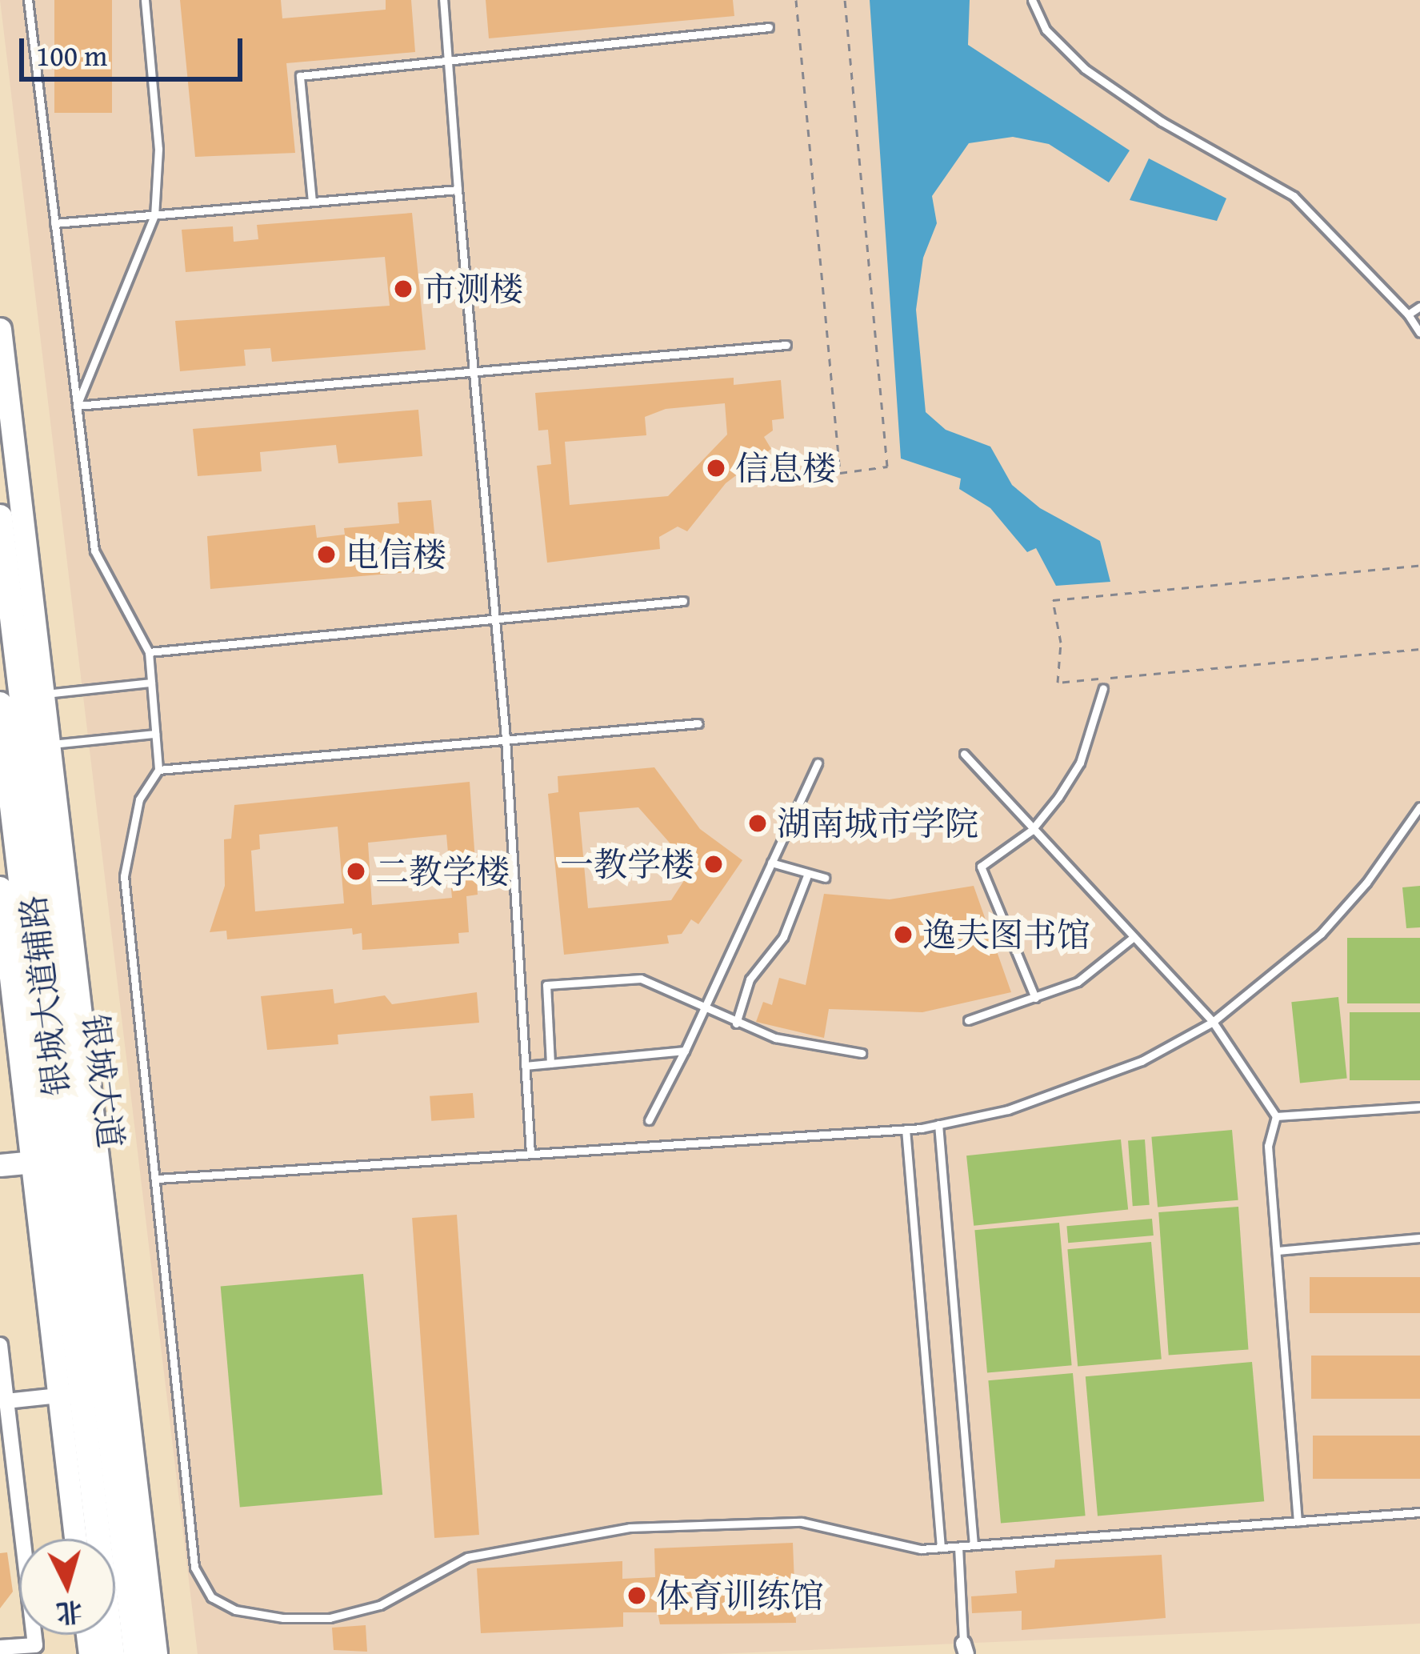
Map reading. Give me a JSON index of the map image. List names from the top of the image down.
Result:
{
  "streets": {
    "main road": ["银城大道"],
    "street": ["银城大道辅路"]
  },
  "places": [
    "市测楼",
    "信息楼",
    "电信楼",
    "湖南城市学院",
    "一教学楼",
    "二教学楼",
    "逸夫图书馆",
    "体育训练馆"
  ],
  "scale_bar": "100 m",
  "north": "bottom"
}
